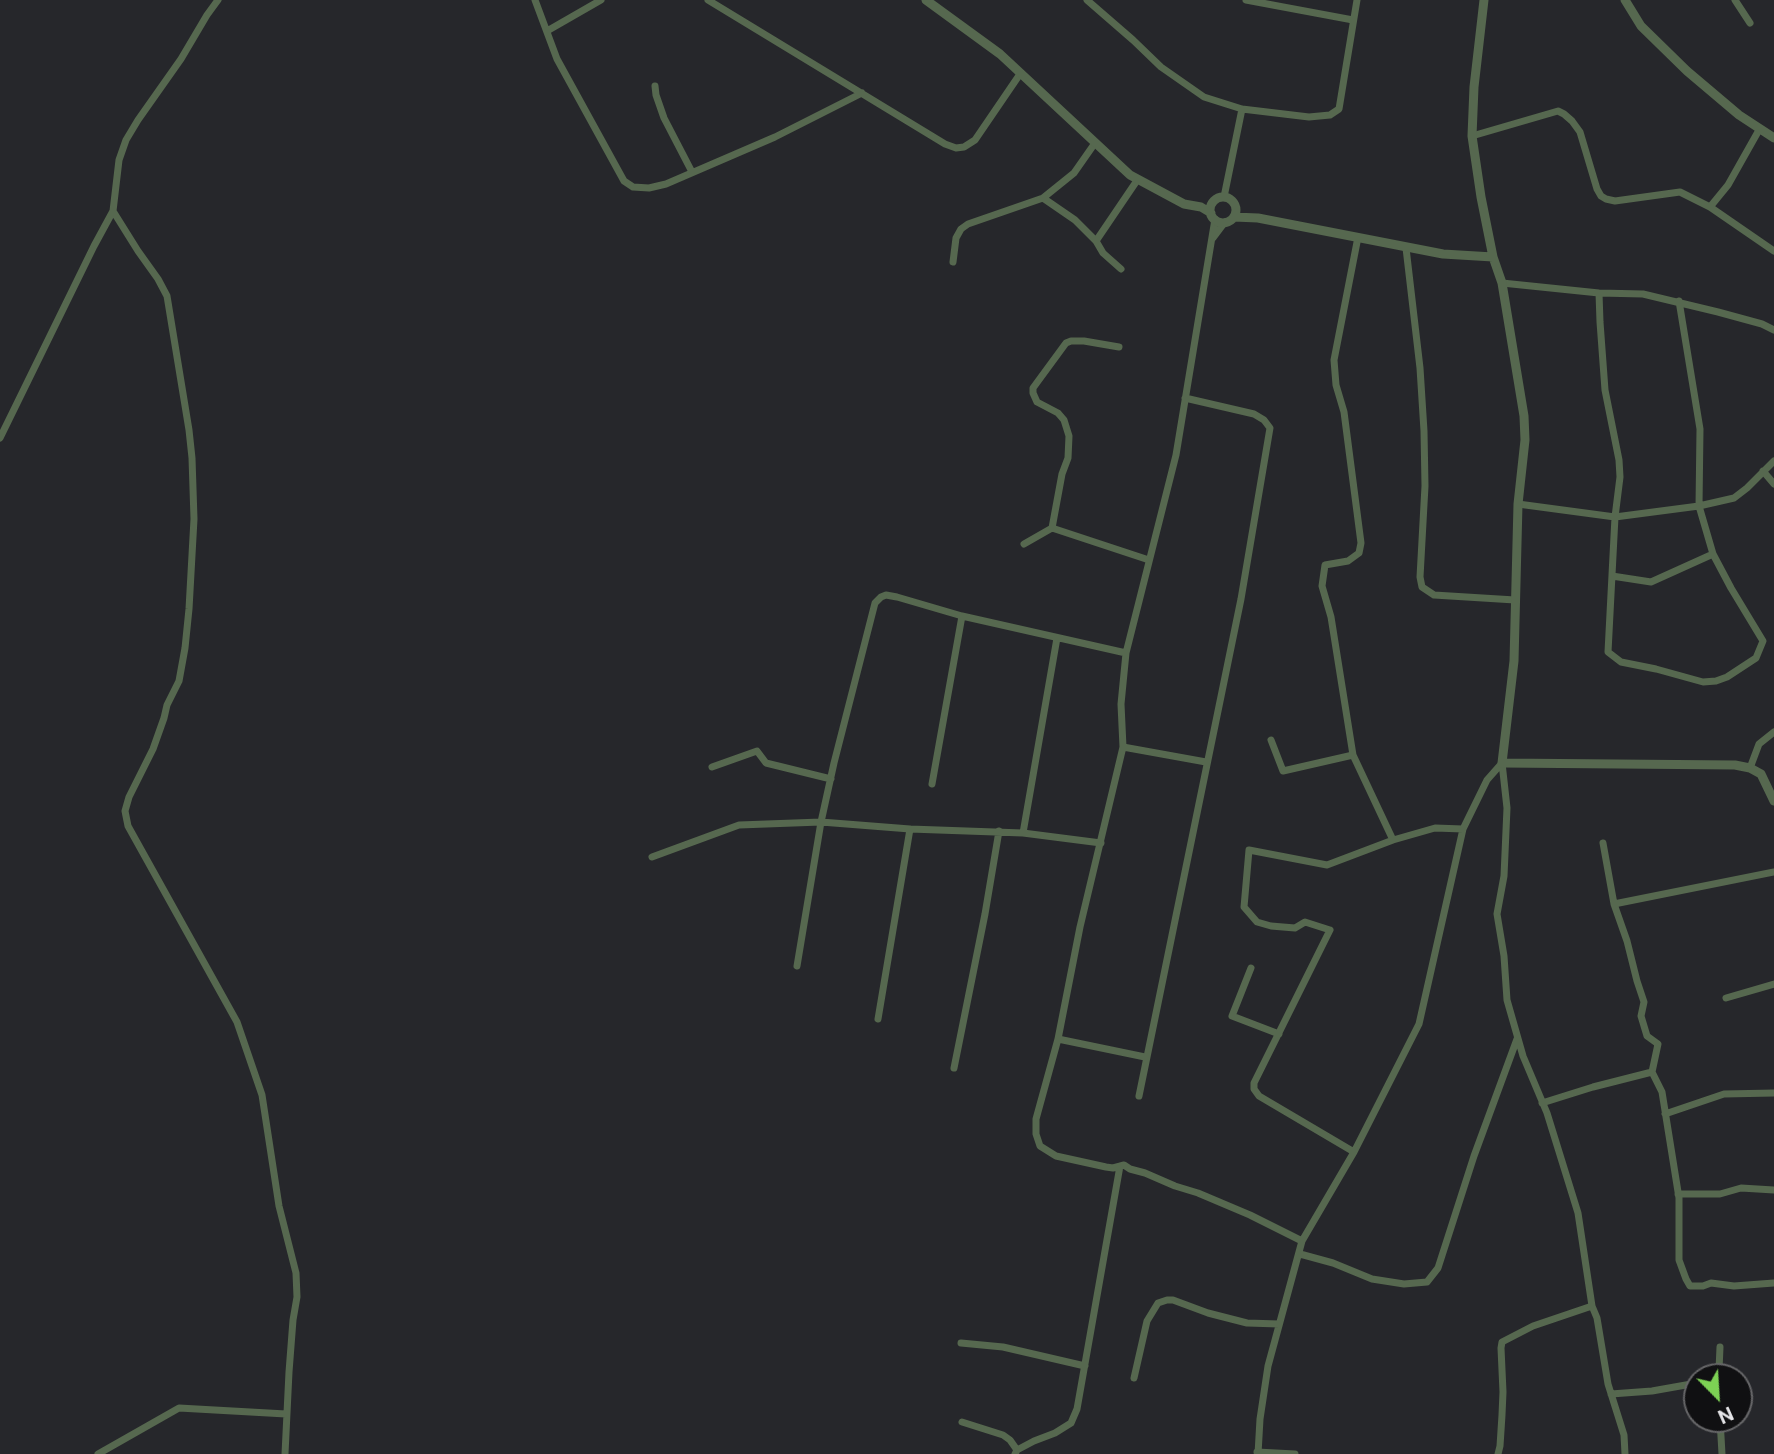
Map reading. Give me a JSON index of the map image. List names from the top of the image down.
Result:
{
  "north": "bottom right"
}
